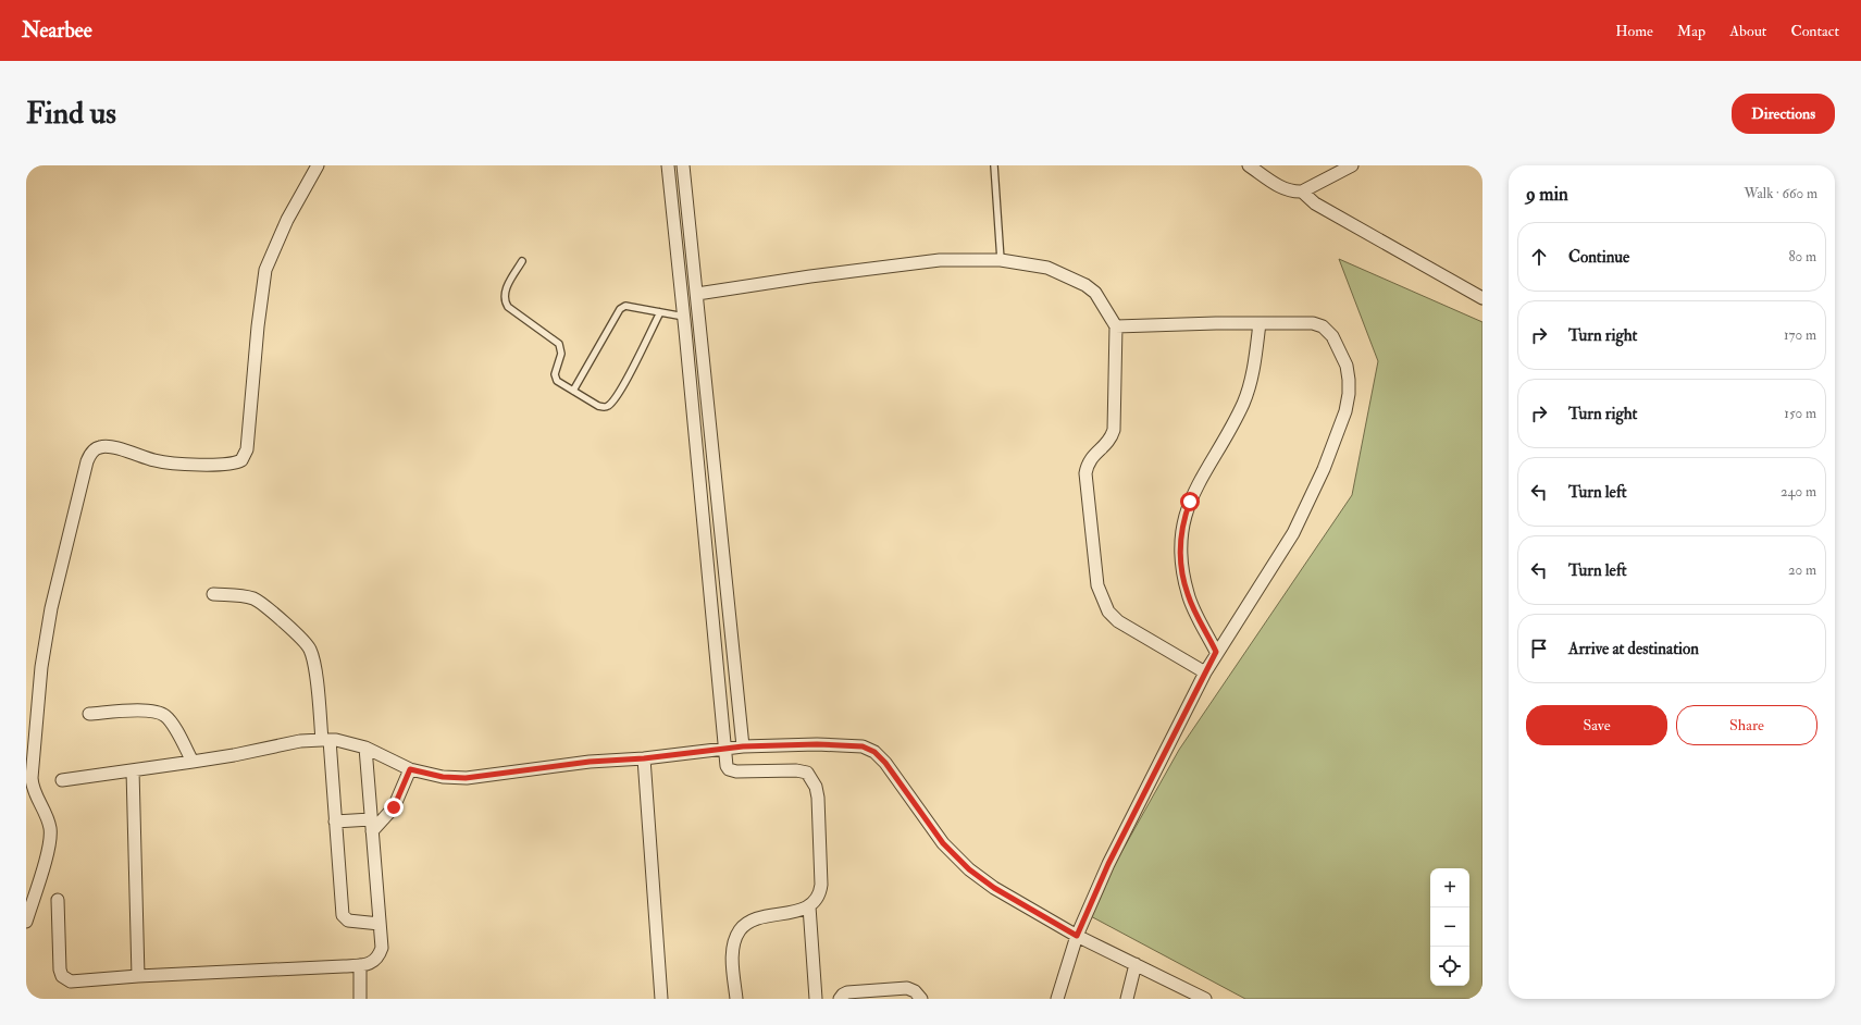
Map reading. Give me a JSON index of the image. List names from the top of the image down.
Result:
{
  "page": {
    "header": "Nearbee",
    "nav": [
      "Home",
      "Map",
      "About",
      "Contact"
    ],
    "buttons": [
      "Directions",
      ["Save", "Share"]
    ],
    "title": "Find us",
    "heading": ["9 min", "Walk · 660 m"],
    "list": [
      ["Continue", "80 m"],
      ["Turn right", "170 m"],
      ["Turn right", "150 m"],
      ["Turn left", "240 m"],
      ["Turn left", "20 m"],
      "Arrive at destination"
    ],
    "map_buttons": ["+", "−"]
  }
}
